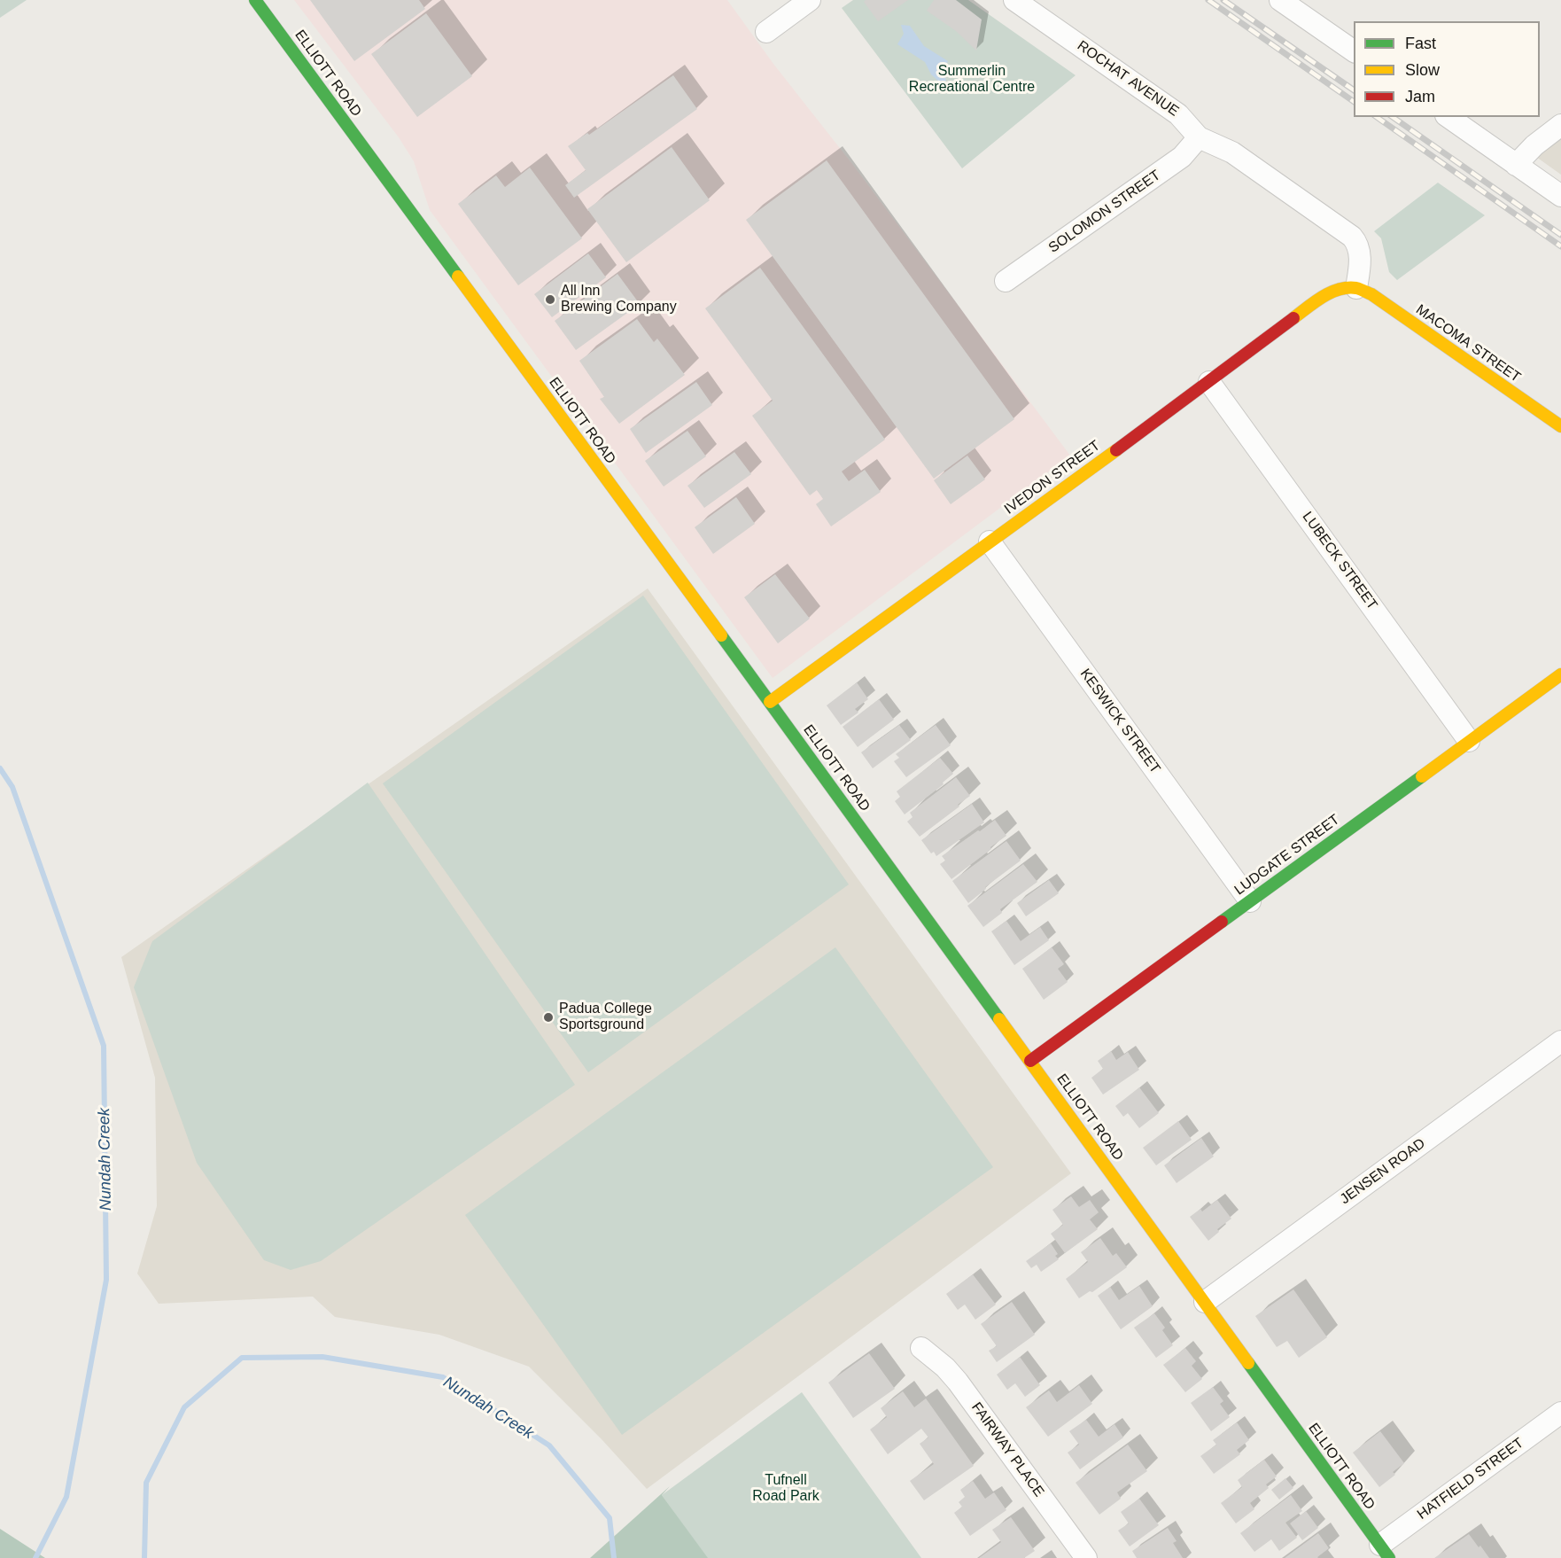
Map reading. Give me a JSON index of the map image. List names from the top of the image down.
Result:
{
  "streets": {
    "street": [
      "ELLIOTT ROAD",
      "ROCHAT AVENUE",
      "SOLOMON STREET",
      "MACOMA STREET",
      "IVEDON STREET",
      "LUBECK STREET",
      "KESWICK STREET",
      "LUDGATE STREET",
      "JENSEN ROAD",
      "FAIRWAY PLACE",
      "HATFIELD STREET"
    ]
  },
  "crossings": [
    ["ELLIOTT ROAD", "IVEDON STREET"],
    ["ELLIOTT ROAD", "LUDGATE STREET"],
    ["ELLIOTT ROAD", "JENSEN ROAD"],
    ["ELLIOTT ROAD", "HATFIELD STREET"],
    ["ROCHAT AVENUE", "SOLOMON STREET"],
    ["ROCHAT AVENUE", "MACOMA STREET"],
    ["ROCHAT AVENUE", "IVEDON STREET"],
    ["MACOMA STREET", "IVEDON STREET"],
    ["IVEDON STREET", "LUBECK STREET"],
    ["IVEDON STREET", "KESWICK STREET"],
    ["LUBECK STREET", "LUDGATE STREET"],
    ["KESWICK STREET", "LUDGATE STREET"]
  ],
  "water": ["Nundah Creek"],
  "parks": ["Summerlin Recreational Centre", "Tufnell Road Park"],
  "places": ["All Inn Brewing Company", "Padua College Sportsground"],
  "legend": ["Fast", "Slow", "Jam"]
}
